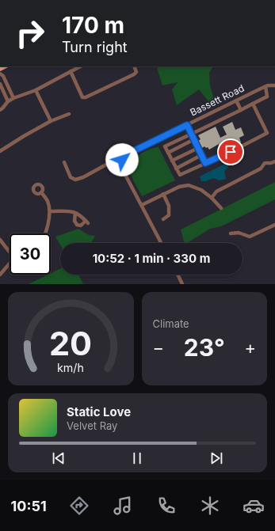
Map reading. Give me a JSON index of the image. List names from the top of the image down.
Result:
{
  "streets": {
    "street": ["Bassett Road"]
  },
  "page": {
    "turn": ["170 m", "Turn right"],
    "limit": "30",
    "trip": "10:52 · 1 min · 330 m",
    "tile": "Climate",
    "heat": ["−", "23°", "+"],
    "song": ["Static Love", "Velvet Ray"],
    "tabs": "10:51",
    "gauge": ["20", "km/h"]
  }
}
